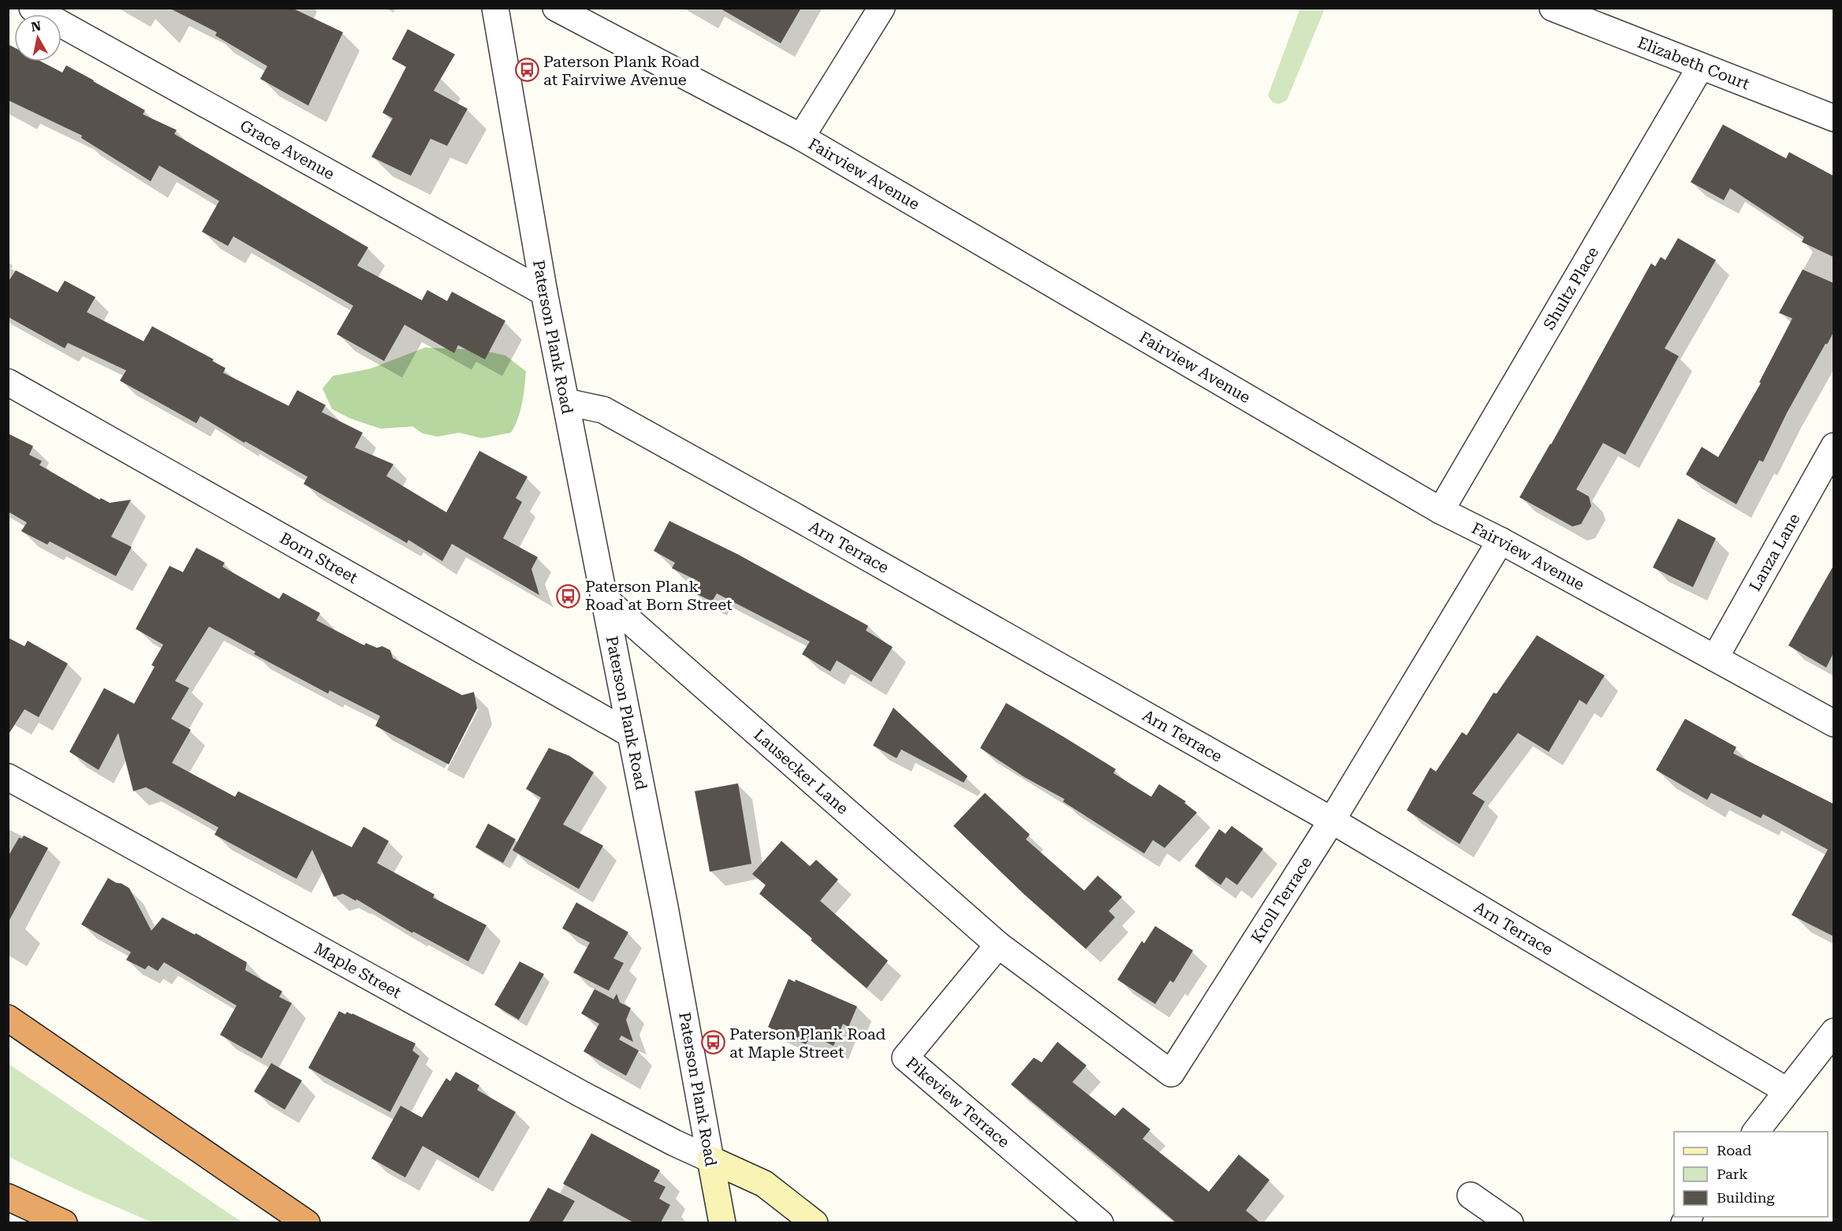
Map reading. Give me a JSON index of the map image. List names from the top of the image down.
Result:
{
  "streets": {
    "main road": ["Paterson Plank Road"],
    "street": [
      "Elizabeth Court",
      "Grace Avenue",
      "Fairview Avenue",
      "Shultz Place",
      "Arn Terrace",
      "Lanza Lane",
      "Born Street",
      "Lausecker Lane",
      "Kroll Terrace",
      "Maple Street",
      "Pikeview Terrace"
    ]
  },
  "crossings": [
    ["Elizabeth Court", "Shultz Place"],
    ["Grace Avenue", "Paterson Plank Road"],
    ["Fairview Avenue", "Shultz Place"],
    ["Fairview Avenue", "Lanza Lane"],
    ["Fairview Avenue", "Kroll Terrace"],
    ["Paterson Plank Road", "Arn Terrace"],
    ["Paterson Plank Road", "Born Street"],
    ["Paterson Plank Road", "Lausecker Lane"],
    ["Paterson Plank Road", "Maple Street"],
    ["Arn Terrace", "Kroll Terrace"],
    ["Lausecker Lane", "Kroll Terrace"],
    ["Lausecker Lane", "Pikeview Terrace"],
    ["Kroll Terrace", "Pikeview Terrace"]
  ],
  "places": {
    "bus stop": ["Paterson Plank Road at Fairviwe Avenue", "Paterson Plank Road at Born Street", "Paterson Plank Road at Maple Street"]
  },
  "legend": ["Road", "Park", "Building"],
  "north": "top"
}
